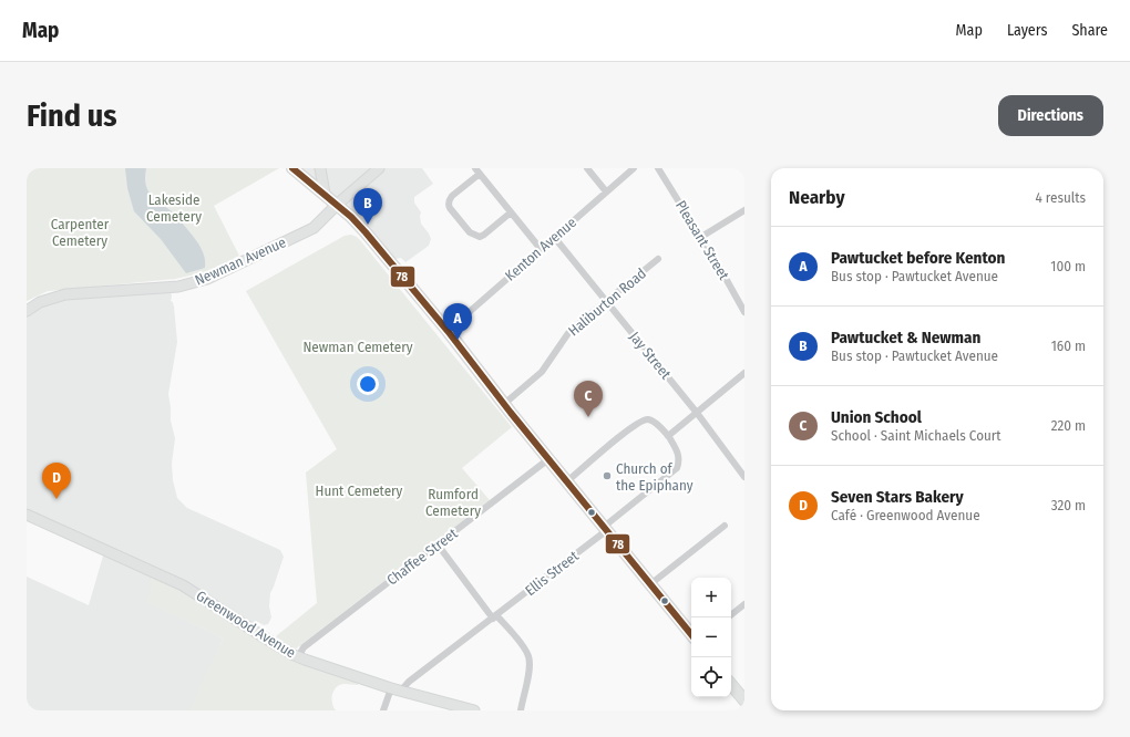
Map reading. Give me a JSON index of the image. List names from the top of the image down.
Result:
{
  "streets": {
    "street": [
      "Pleasant Street",
      "Kenton Avenue",
      "Newman Avenue",
      "Haliburton Road",
      "Jay Street",
      "Chaffee Street",
      "Ellis Street",
      "Greenwood Avenue"
    ]
  },
  "crossings": [
    ["Kenton Avenue", "Jay Street"],
    ["Haliburton Road", "Jay Street"],
    ["Chaffee Street", "Greenwood Avenue"],
    ["Ellis Street", "Greenwood Avenue"]
  ],
  "parks": [
    "Lakeside Cemetery",
    "Carpenter Cemetery",
    "Newman Cemetery",
    "Hunt Cemetery",
    "Rumford Cemetery"
  ],
  "places": ["Church of the Epiphany"],
  "lines": ["transit line 78"],
  "page": {
    "header": "Map",
    "nav": ["Map", "Layers", "Share"],
    "buttons": "Directions",
    "title": "Find us",
    "heading": ["Nearby", "4 results"],
    "pins": [
      "B",
      "A",
      "C",
      "D"
    ],
    "list": [
      {
        "mark": "A",
        "name": "Pawtucket before Kenton",
        "note": "Bus stop · Pawtucket Avenue",
        "value": "100 m"
      },
      {
        "mark": "B",
        "name": "Pawtucket & Newman",
        "note": "Bus stop · Pawtucket Avenue",
        "value": "160 m"
      },
      {
        "mark": "C",
        "name": "Union School",
        "note": "School · Saint Michaels Court",
        "value": "220 m"
      },
      {
        "mark": "D",
        "name": "Seven Stars Bakery",
        "note": "Café · Greenwood Avenue",
        "value": "320 m"
      }
    ],
    "map_buttons": ["+", "−"]
  }
}
